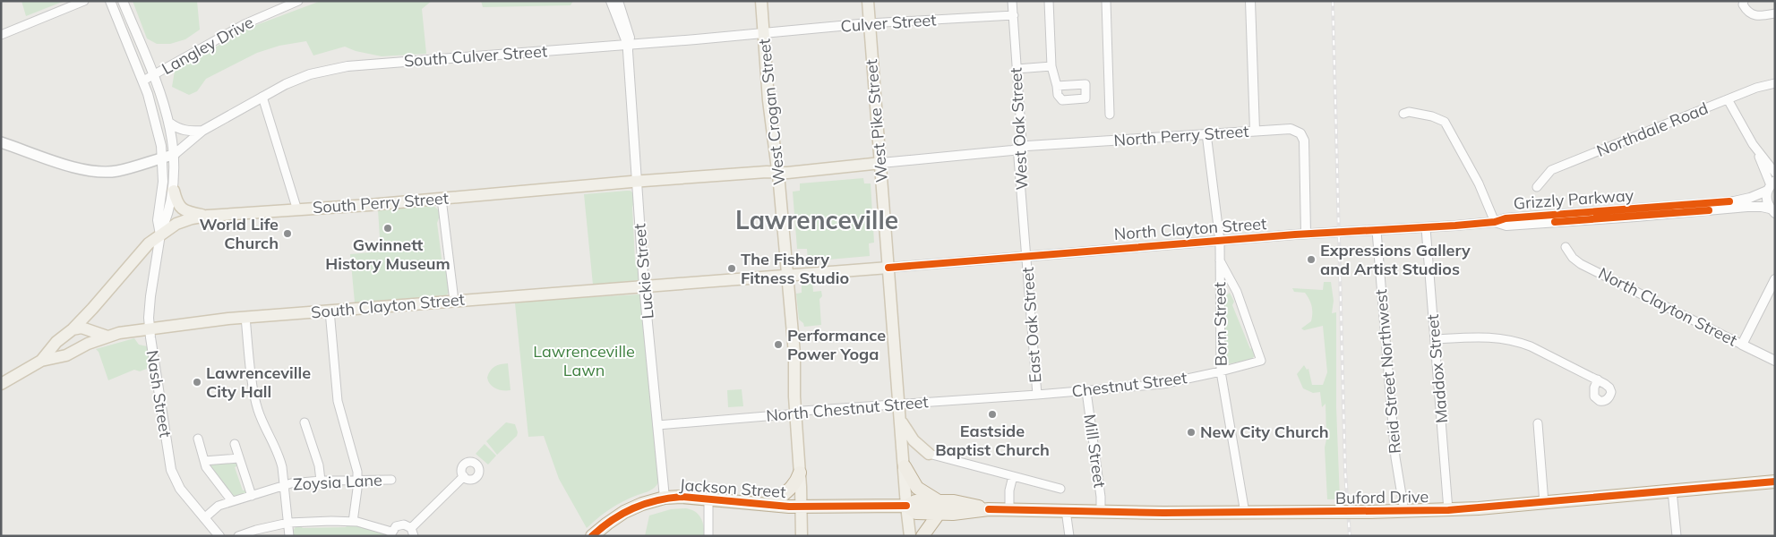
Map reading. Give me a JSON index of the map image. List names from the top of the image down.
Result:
{
  "streets": {
    "highway": ["Jackson Street", "Buford Drive"],
    "main road": [
      "West Crogan Street",
      "West Pike Street",
      "South Perry Street",
      "North Clayton Street",
      "South Clayton Street"
    ],
    "street": [
      "Culver Street",
      "Langley Drive",
      "South Culver Street",
      "West Oak Street",
      "Northdale Road",
      "North Perry Street",
      "Grizzly Parkway",
      "Luckie Street",
      "Born Street",
      "East Oak Street",
      "Maddox Street",
      "Reid Street Northwest",
      "Chestnut Street",
      "Nash Street",
      "North Chestnut Street",
      "Mill Street",
      "Zoysia Lane"
    ]
  },
  "crossings": [
    ["Culver Street", "South Culver Street"],
    ["Culver Street", "West Crogan Street"],
    ["Culver Street", "West Pike Street"],
    ["Culver Street", "West Oak Street"],
    ["Langley Drive", "Nash Street"],
    ["South Culver Street", "West Crogan Street"],
    ["South Culver Street", "Luckie Street"],
    ["West Crogan Street", "South Perry Street"],
    ["West Crogan Street", "North Clayton Street"],
    ["West Crogan Street", "South Clayton Street"],
    ["West Crogan Street", "North Chestnut Street"],
    ["West Crogan Street", "Jackson Street"],
    ["West Crogan Street", "Buford Drive"],
    ["West Pike Street", "North Clayton Street"],
    ["West Pike Street", "North Chestnut Street"],
    ["West Pike Street", "Buford Drive"],
    ["West Oak Street", "North Perry Street"],
    ["West Oak Street", "North Clayton Street"],
    ["West Oak Street", "East Oak Street"],
    ["North Perry Street", "North Clayton Street"],
    ["North Perry Street", "Born Street"],
    ["Grizzly Parkway", "North Clayton Street"],
    ["South Perry Street", "Luckie Street"],
    ["South Perry Street", "South Clayton Street"],
    ["South Perry Street", "Nash Street"],
    ["North Clayton Street", "South Clayton Street"],
    ["North Clayton Street", "Born Street"],
    ["North Clayton Street", "East Oak Street"],
    ["North Clayton Street", "Maddox Street"],
    ["North Clayton Street", "Reid Street Northwest"],
    ["Luckie Street", "South Clayton Street"],
    ["Luckie Street", "North Chestnut Street"],
    ["Luckie Street", "Jackson Street"],
    ["South Clayton Street", "Nash Street"],
    ["Born Street", "Chestnut Street"],
    ["Born Street", "Buford Drive"],
    ["East Oak Street", "Chestnut Street"],
    ["East Oak Street", "North Chestnut Street"],
    ["Maddox Street", "Buford Drive"],
    ["Reid Street Northwest", "Buford Drive"],
    ["Chestnut Street", "North Chestnut Street"],
    ["Chestnut Street", "Mill Street"],
    ["Nash Street", "Zoysia Lane"],
    ["Mill Street", "Buford Drive"],
    ["Jackson Street", "Buford Drive"]
  ],
  "districts": ["Lawrenceville"],
  "parks": ["Lawrenceville Lawn"],
  "places": [
    "Gwinnett History Museum",
    "World Life Church",
    "Expressions Gallery and Artist Studios",
    "The Fishery Fitness Studio",
    "Performance Power Yoga",
    "Lawrenceville City Hall",
    "Eastside Baptist Church",
    "New City Church"
  ]
}
